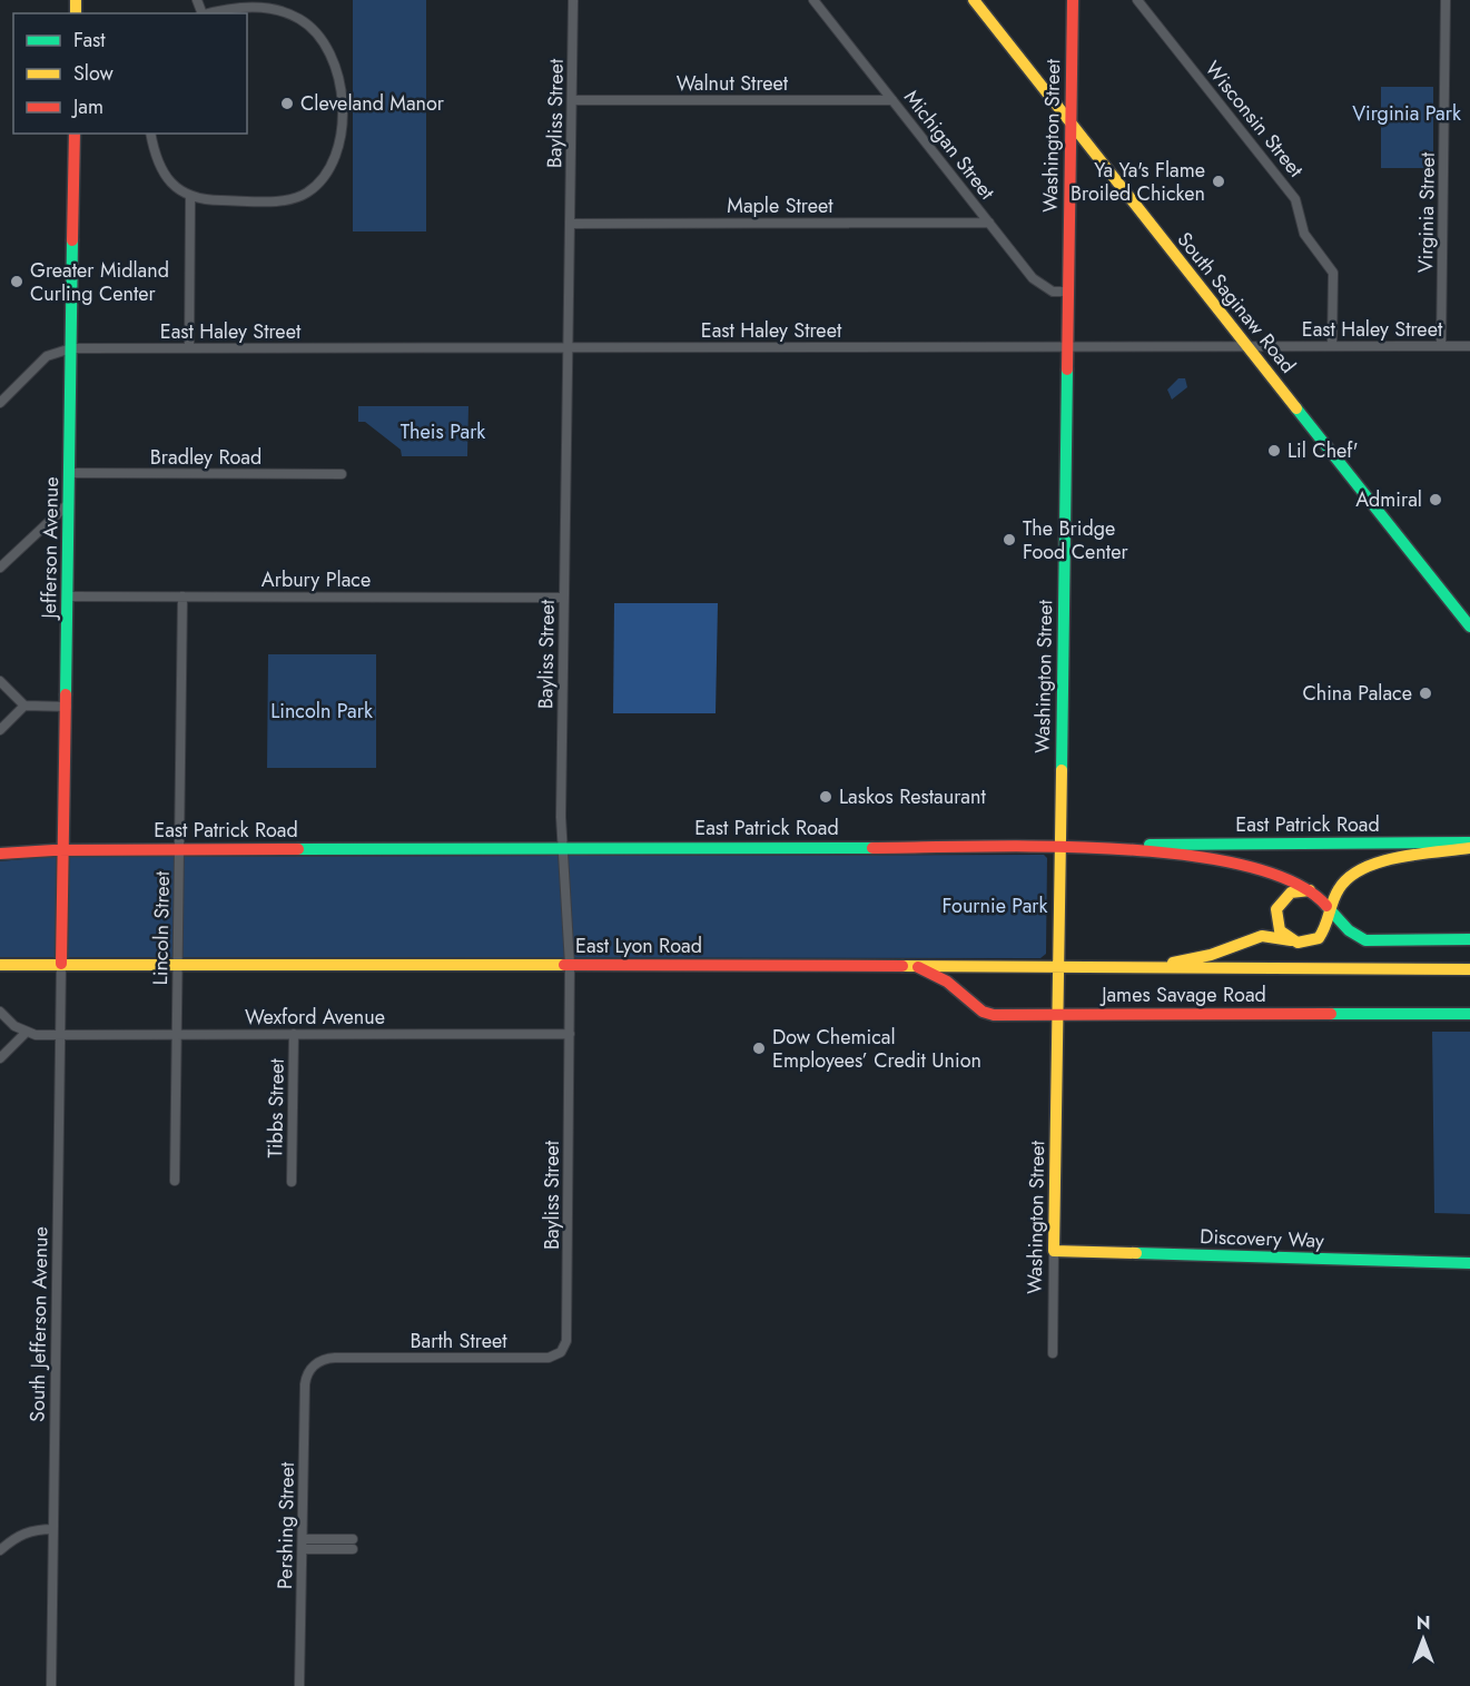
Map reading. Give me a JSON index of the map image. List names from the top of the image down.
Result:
{
  "streets": {
    "main road": [
      "Washington Street",
      "South Saginaw Road",
      "Jefferson Avenue",
      "East Patrick Road",
      "East Lyon Road",
      "James Savage Road",
      "Discovery Way"
    ],
    "street": [
      "Walnut Street",
      "Bayliss Street",
      "Wisconsin Street",
      "Michigan Street",
      "Maple Street",
      "Virginia Street",
      "East Haley Street",
      "Bradley Road",
      "Arbury Place",
      "Lincoln Street",
      "Wexford Avenue",
      "Tibbs Street",
      "South Jefferson Avenue",
      "Barth Street",
      "Pershing Street"
    ]
  },
  "crossings": [
    ["Walnut Street", "Bayliss Street"],
    ["Walnut Street", "Michigan Street"],
    ["Bayliss Street", "Maple Street"],
    ["Bayliss Street", "East Haley Street"],
    ["Bayliss Street", "Arbury Place"],
    ["Bayliss Street", "East Patrick Road"],
    ["Bayliss Street", "East Lyon Road"],
    ["Bayliss Street", "Wexford Avenue"],
    ["Bayliss Street", "Barth Street"],
    ["Wisconsin Street", "East Haley Street"],
    ["Washington Street", "Michigan Street"],
    ["Washington Street", "South Saginaw Road"],
    ["Washington Street", "East Haley Street"],
    ["Washington Street", "East Patrick Road"],
    ["Washington Street", "East Lyon Road"],
    ["Washington Street", "James Savage Road"],
    ["Washington Street", "Discovery Way"],
    ["Michigan Street", "Maple Street"],
    ["Virginia Street", "East Haley Street"],
    ["South Saginaw Road", "East Haley Street"],
    ["East Haley Street", "Jefferson Avenue"],
    ["Bradley Road", "Jefferson Avenue"],
    ["Jefferson Avenue", "Arbury Place"],
    ["Jefferson Avenue", "East Patrick Road"],
    ["Jefferson Avenue", "East Lyon Road"],
    ["Jefferson Avenue", "South Jefferson Avenue"],
    ["Arbury Place", "Lincoln Street"],
    ["East Patrick Road", "Lincoln Street"],
    ["Lincoln Street", "East Lyon Road"],
    ["Lincoln Street", "Wexford Avenue"],
    ["East Lyon Road", "James Savage Road"],
    ["East Lyon Road", "South Jefferson Avenue"],
    ["Wexford Avenue", "Tibbs Street"],
    ["Wexford Avenue", "South Jefferson Avenue"],
    ["Barth Street", "Pershing Street"]
  ],
  "parks": [
    "Virginia Park",
    "Theis Park",
    "Lincoln Park",
    "Fournie Park"
  ],
  "places": [
    "Cleveland Manor",
    "Ya Ya's Flame Broiled Chicken",
    "Greater Midland Curling Center",
    "Lil Chef'",
    "Admiral",
    "The Bridge Food Center",
    "China Palace",
    "Laskos Restaurant",
    "Dow Chemical Employees’ Credit Union"
  ],
  "legend": ["Fast", "Slow", "Jam"],
  "north": "top"
}
